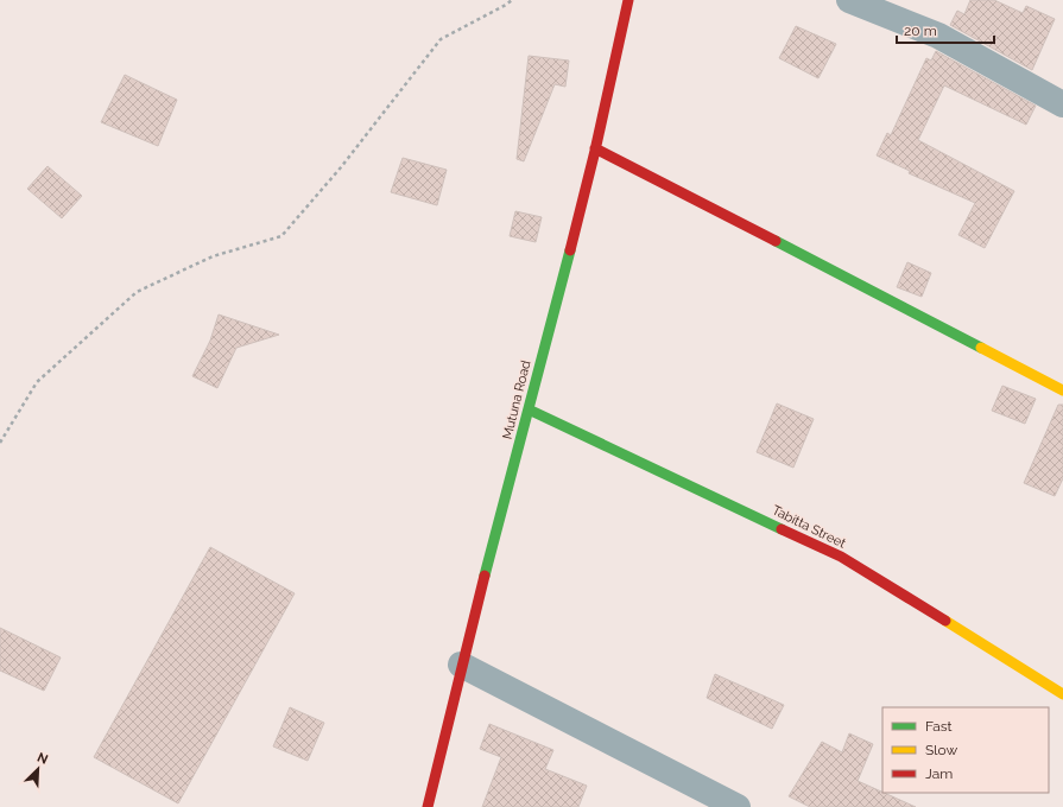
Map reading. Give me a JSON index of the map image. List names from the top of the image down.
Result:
{
  "streets": {
    "street": ["Mutuna Road", "Tabitta Street"]
  },
  "crossings": [
    ["Mutuna Road", "Tabitta Street"]
  ],
  "legend": ["Fast", "Slow", "Jam"],
  "scale_bar": "20 m",
  "north": "top right"
}
